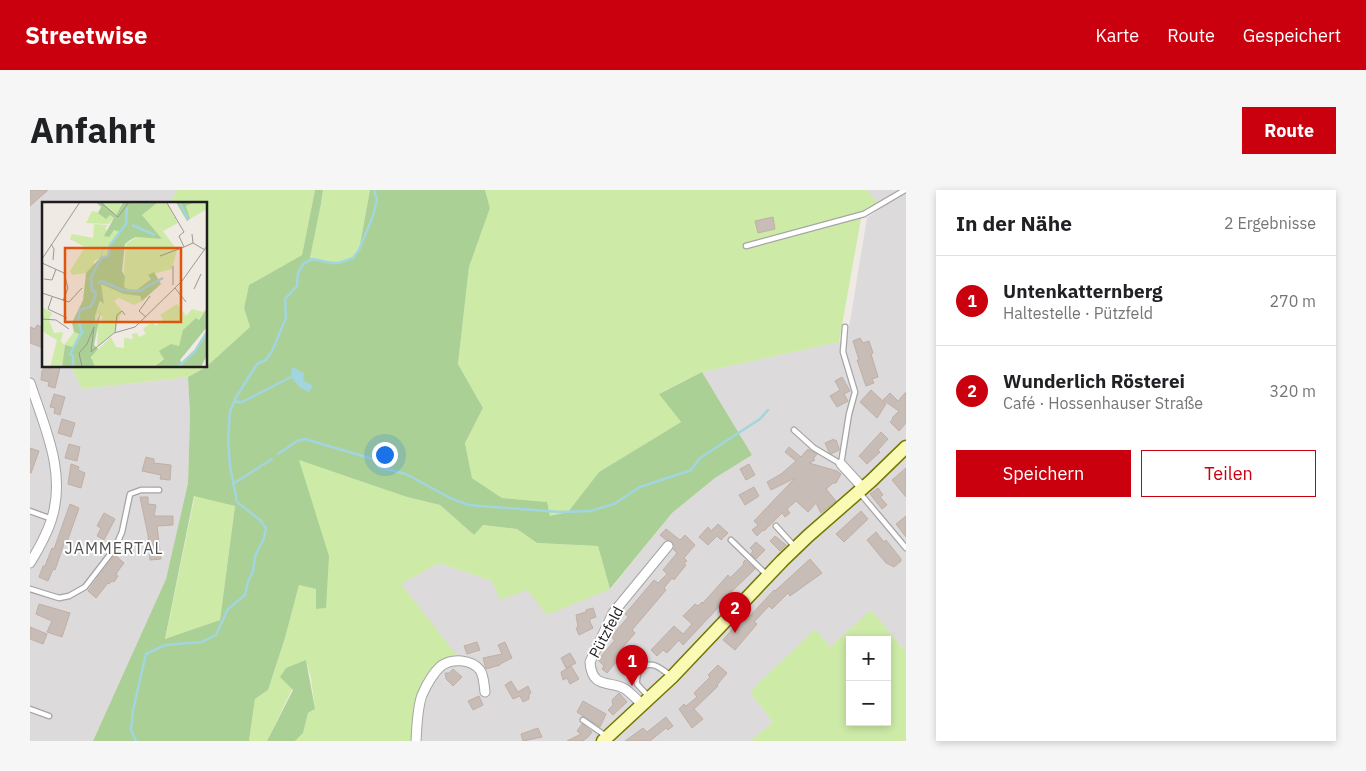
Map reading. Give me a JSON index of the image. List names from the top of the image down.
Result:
{
  "streets": {
    "street": ["Pützfeld"]
  },
  "districts": ["JAMMERTAL"],
  "page": {
    "header": "Streetwise",
    "nav": ["Karte", "Route", "Gespeichert"],
    "title": "Anfahrt",
    "buttons": [
      "Route",
      ["Speichern", "Teilen"]
    ],
    "heading": ["In der Nähe", "2 Ergebnisse"],
    "list": [
      {
        "mark": "1",
        "name": "Untenkatternberg",
        "note": "Haltestelle · Pützfeld",
        "value": "270 m"
      },
      {
        "mark": "2",
        "name": "Wunderlich Rösterei",
        "note": "Café · Hossenhauser Straße",
        "value": "320 m"
      }
    ],
    "pins": ["2", "1"],
    "map_buttons": ["+", "−"]
  }
}
